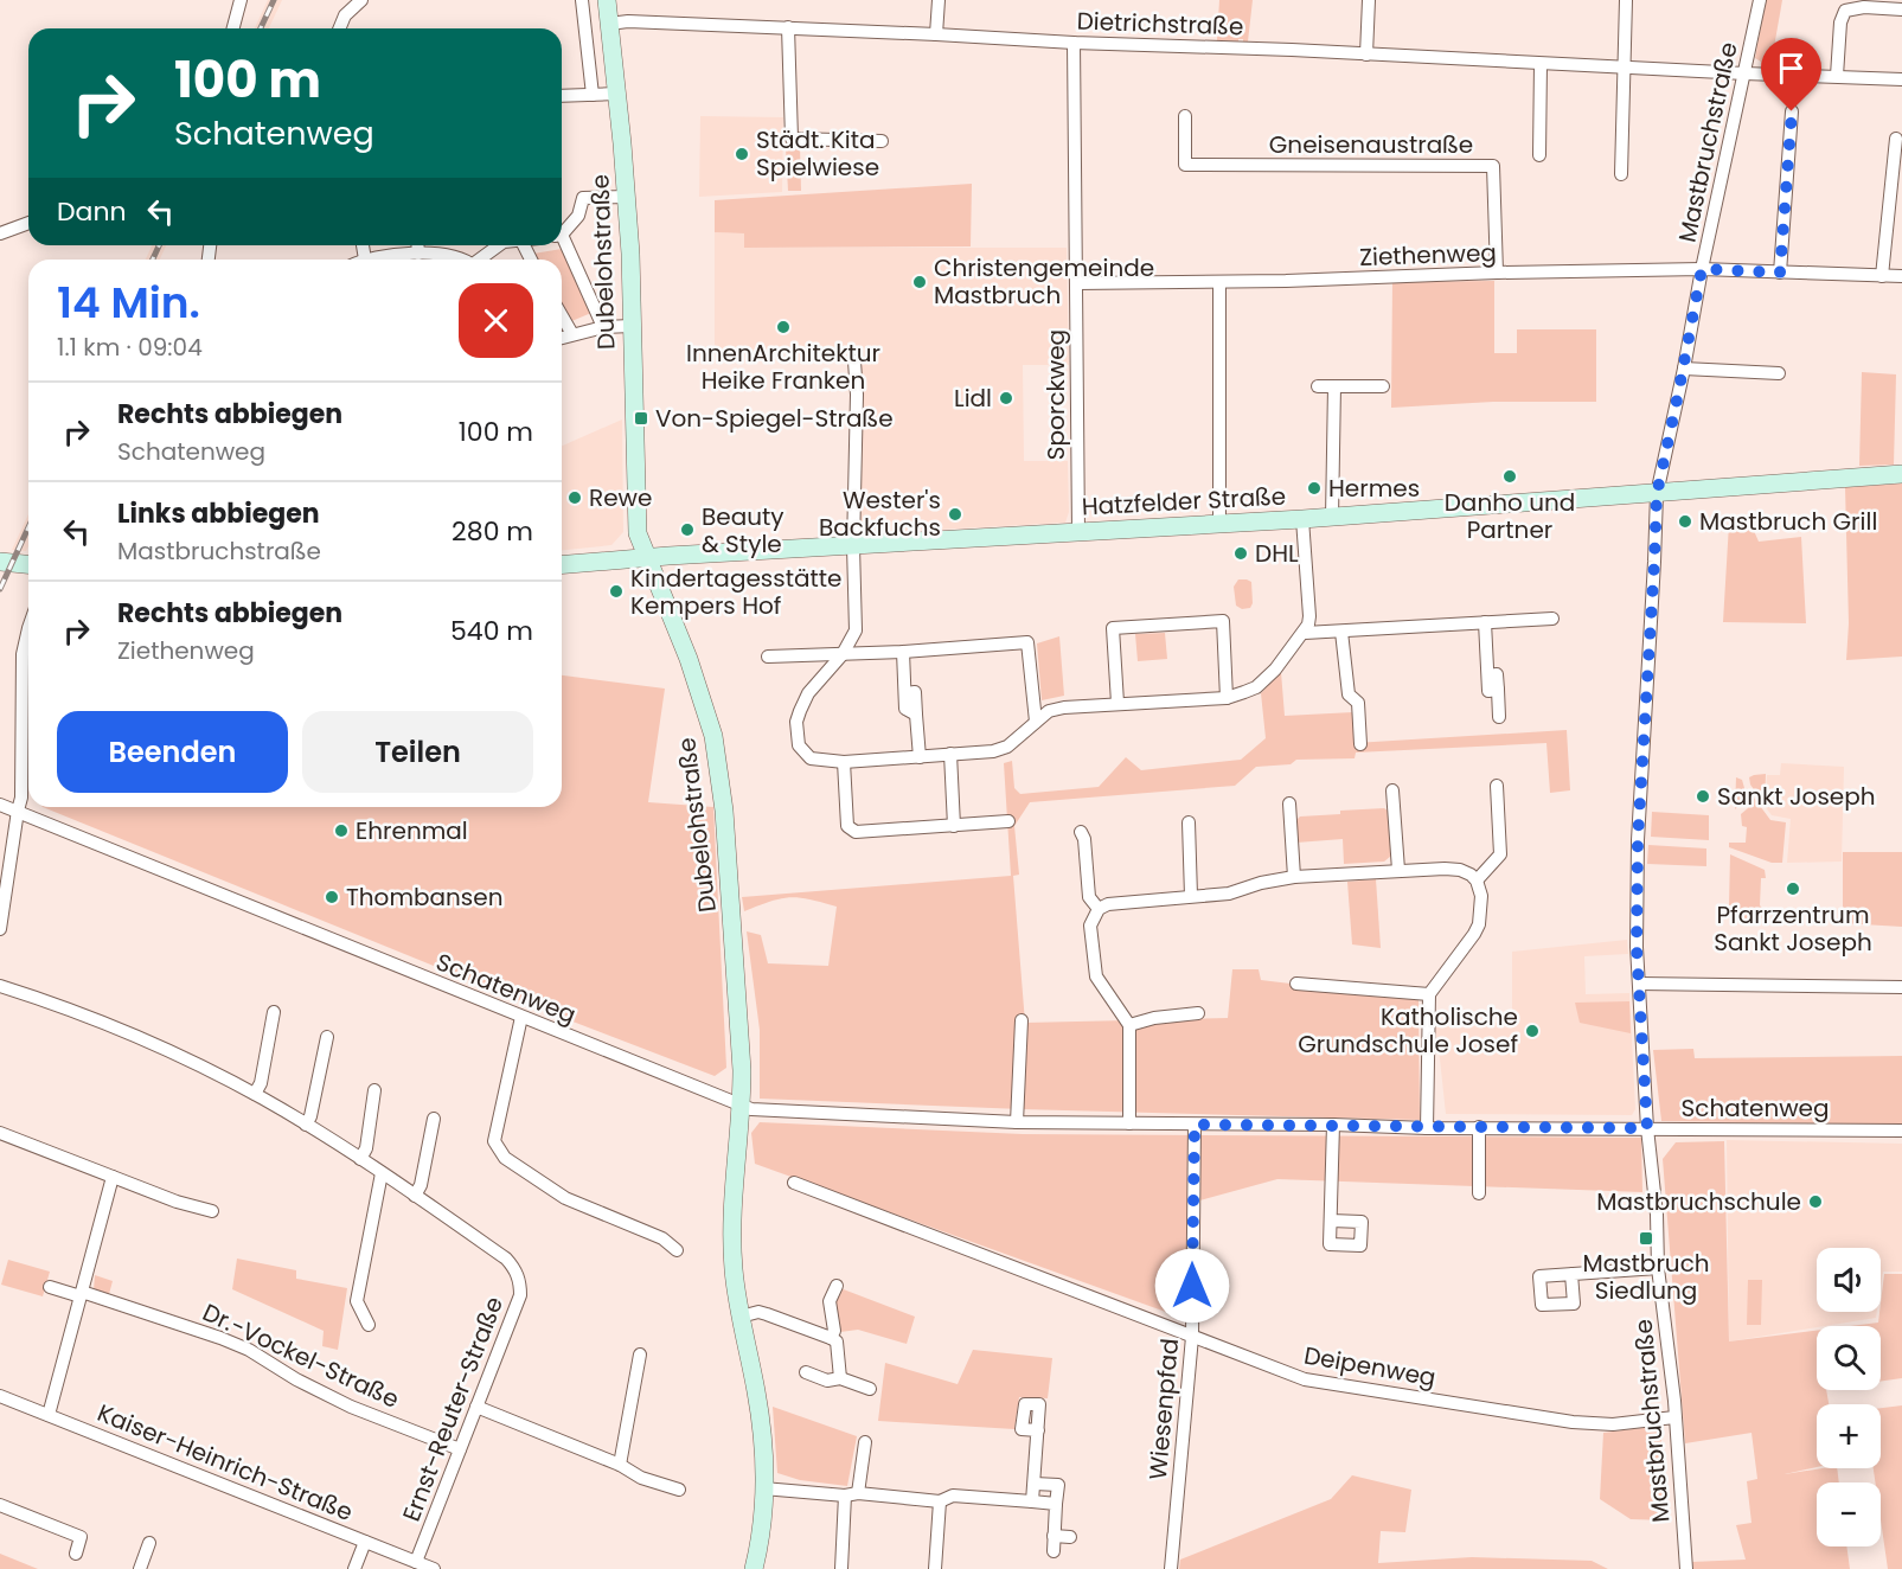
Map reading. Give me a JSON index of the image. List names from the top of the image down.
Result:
{
  "streets": {
    "main road": ["Dubelohstraße", "Hatzfelder Straße"],
    "street": [
      "Dietrichstraße",
      "Mastbruchstraße",
      "Gneisenaustraße",
      "Ziethenweg",
      "Sporckweg",
      "Schatenweg",
      "Dr.-Vockel-Straße",
      "Deipenweg",
      "Ernst-Reuter-Straße",
      "Wiesenpfad",
      "Kaiser-Heinrich-Straße"
    ]
  },
  "crossings": [
    ["Dietrichstraße", "Mastbruchstraße"],
    ["Dietrichstraße", "Dubelohstraße"],
    ["Dietrichstraße", "Sporckweg"],
    ["Mastbruchstraße", "Ziethenweg"],
    ["Mastbruchstraße", "Hatzfelder Straße"],
    ["Mastbruchstraße", "Schatenweg"],
    ["Mastbruchstraße", "Deipenweg"],
    ["Gneisenaustraße", "Ziethenweg"],
    ["Ziethenweg", "Sporckweg"],
    ["Dubelohstraße", "Hatzfelder Straße"],
    ["Dubelohstraße", "Schatenweg"],
    ["Sporckweg", "Hatzfelder Straße"],
    ["Schatenweg", "Wiesenpfad"],
    ["Dr.-Vockel-Straße", "Ernst-Reuter-Straße"],
    ["Deipenweg", "Wiesenpfad"],
    ["Ernst-Reuter-Straße", "Kaiser-Heinrich-Straße"]
  ],
  "places": {
    "other": [
      "Städt. Kita Spielwiese",
      "Christengemeinde Mastbruch",
      "InnenArchitektur Heike Franken",
      "Lidl",
      "Danho und Partner",
      "Hermes",
      "Rewe",
      "Wester's Backfuchs",
      "Mastbruch Grill",
      "Beauty & Style",
      "DHL",
      "Kindertagesstätte Kempers Hof",
      "Sankt Joseph",
      "Ehrenmal",
      "Pfarrzentrum Sankt Joseph",
      "Thombansen",
      "Katholische Grundschule Josef",
      "Mastbruchschule"
    ],
    "transit": ["Von-Spiegel-Straße", "Mastbruch Siedlung"]
  },
  "page": {
    "turn": ["100 m", "Schatenweg"],
    "then": "Dann",
    "heading": ["14 Min.", "1.1 km · 09:04"],
    "list": [
      {
        "name": "Rechts abbiegen",
        "note": "Schatenweg",
        "value": "100 m"
      },
      {
        "name": "Links abbiegen",
        "note": "Mastbruchstraße",
        "value": "280 m"
      },
      {
        "name": "Rechts abbiegen",
        "note": "Ziethenweg",
        "value": "540 m"
      }
    ],
    "buttons": ["Beenden", "Teilen"],
    "map_buttons": ["+", "−"]
  }
}
